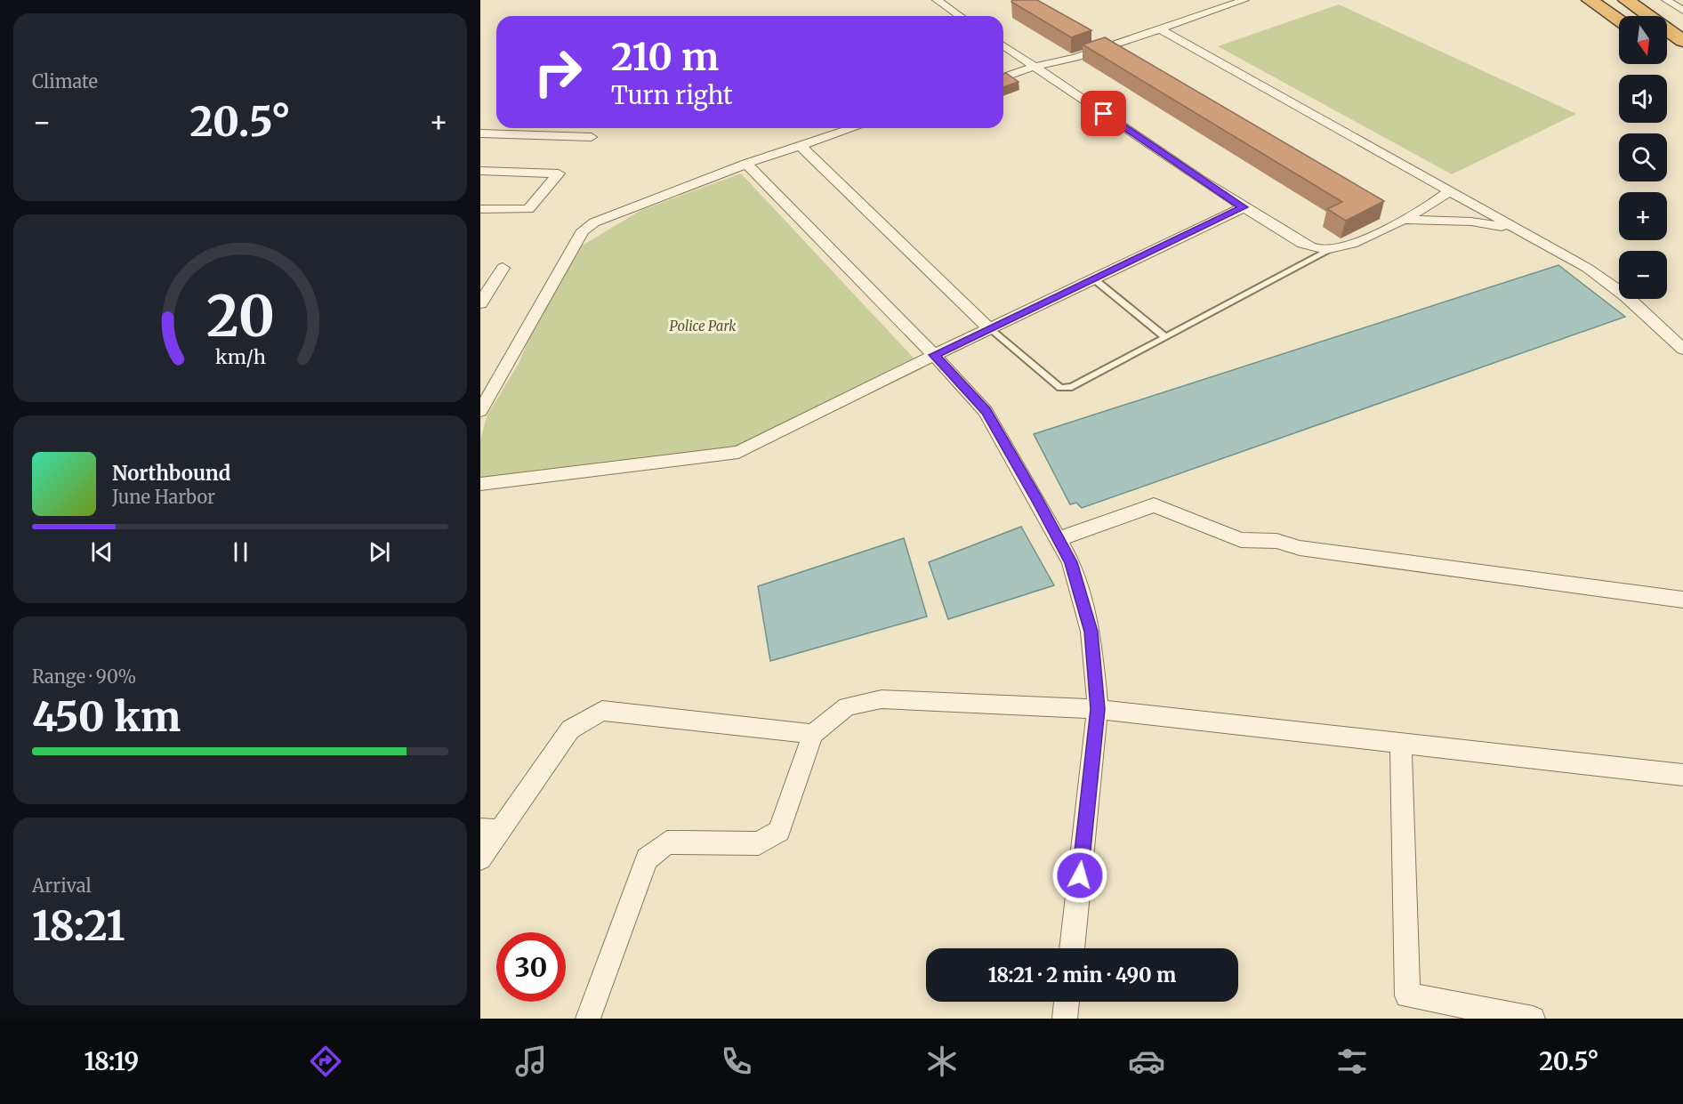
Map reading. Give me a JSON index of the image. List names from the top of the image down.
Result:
{
  "parks": ["Police Park"],
  "north": "bottom",
  "page": {
    "tile": [
      "Climate",
      ["Range · 90%", "450 km"],
      ["Arrival", "18:21"]
    ],
    "map_buttons": ["+", "−"],
    "turn": ["210 m", "Turn right"],
    "heat": ["−", "20.5°", "+"],
    "song": ["Northbound", "June Harbor"],
    "limit": "30",
    "trip": "18:21 · 2 min · 490 m",
    "tabs": ["18:19", "20.5°"],
    "gauge": ["20", "km/h"]
  }
}
